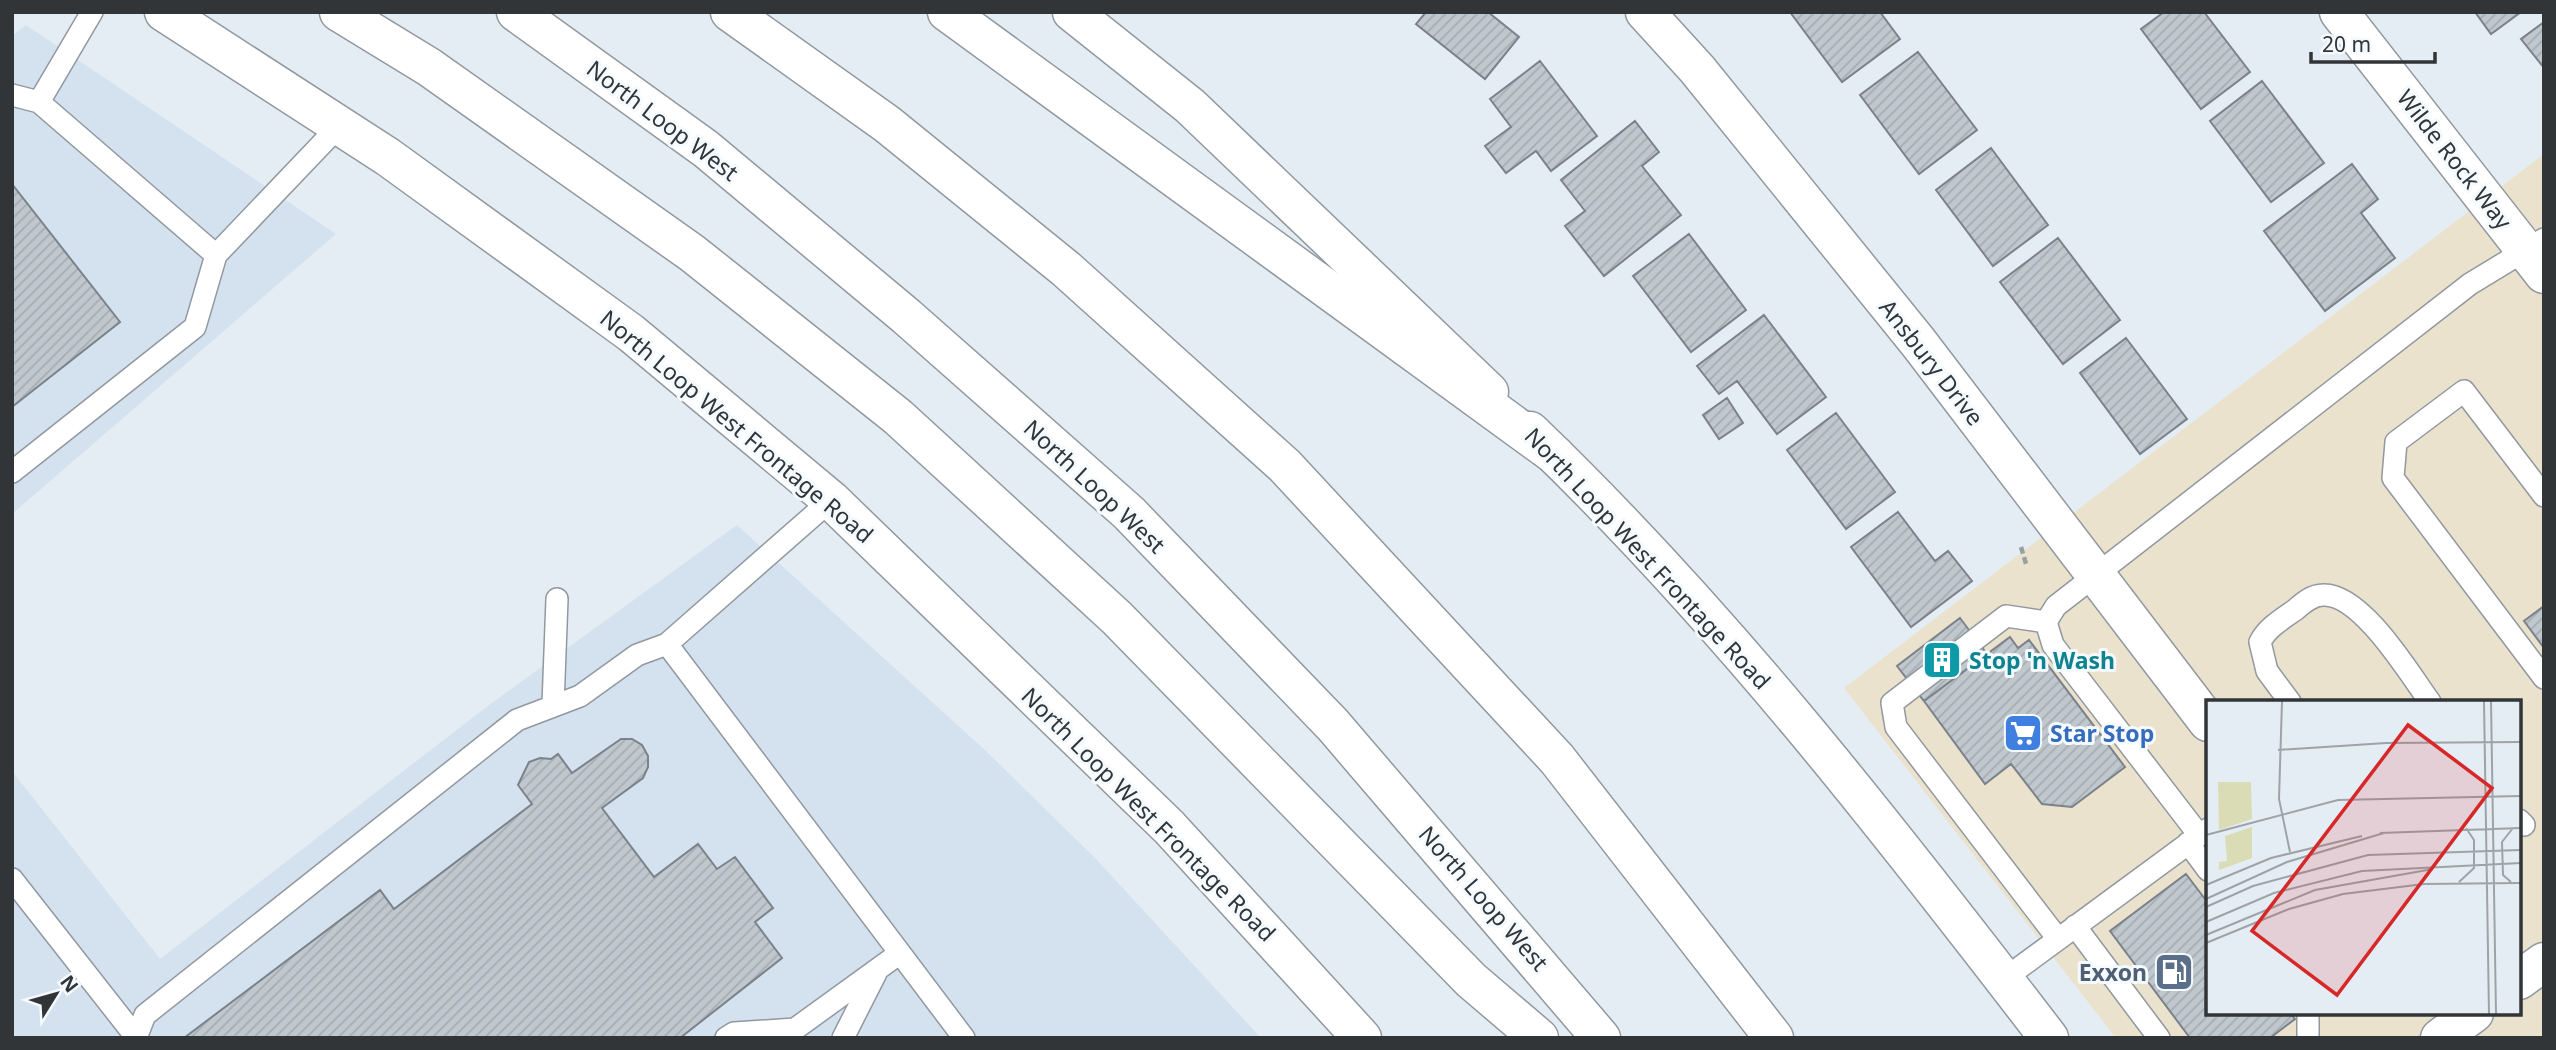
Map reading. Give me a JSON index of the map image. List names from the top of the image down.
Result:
{
  "streets": {
    "main road": [
      "North Loop West",
      "Wilde Rock Way",
      "Ansbury Drive",
      "North Loop West Frontage Road"
    ]
  },
  "places": {
    "building": ["Stop 'n Wash"],
    "supermarket": ["Star Stop"],
    "fuel station": ["Exxon"]
  },
  "scale_bar": "20 m",
  "north": "top right"
}
